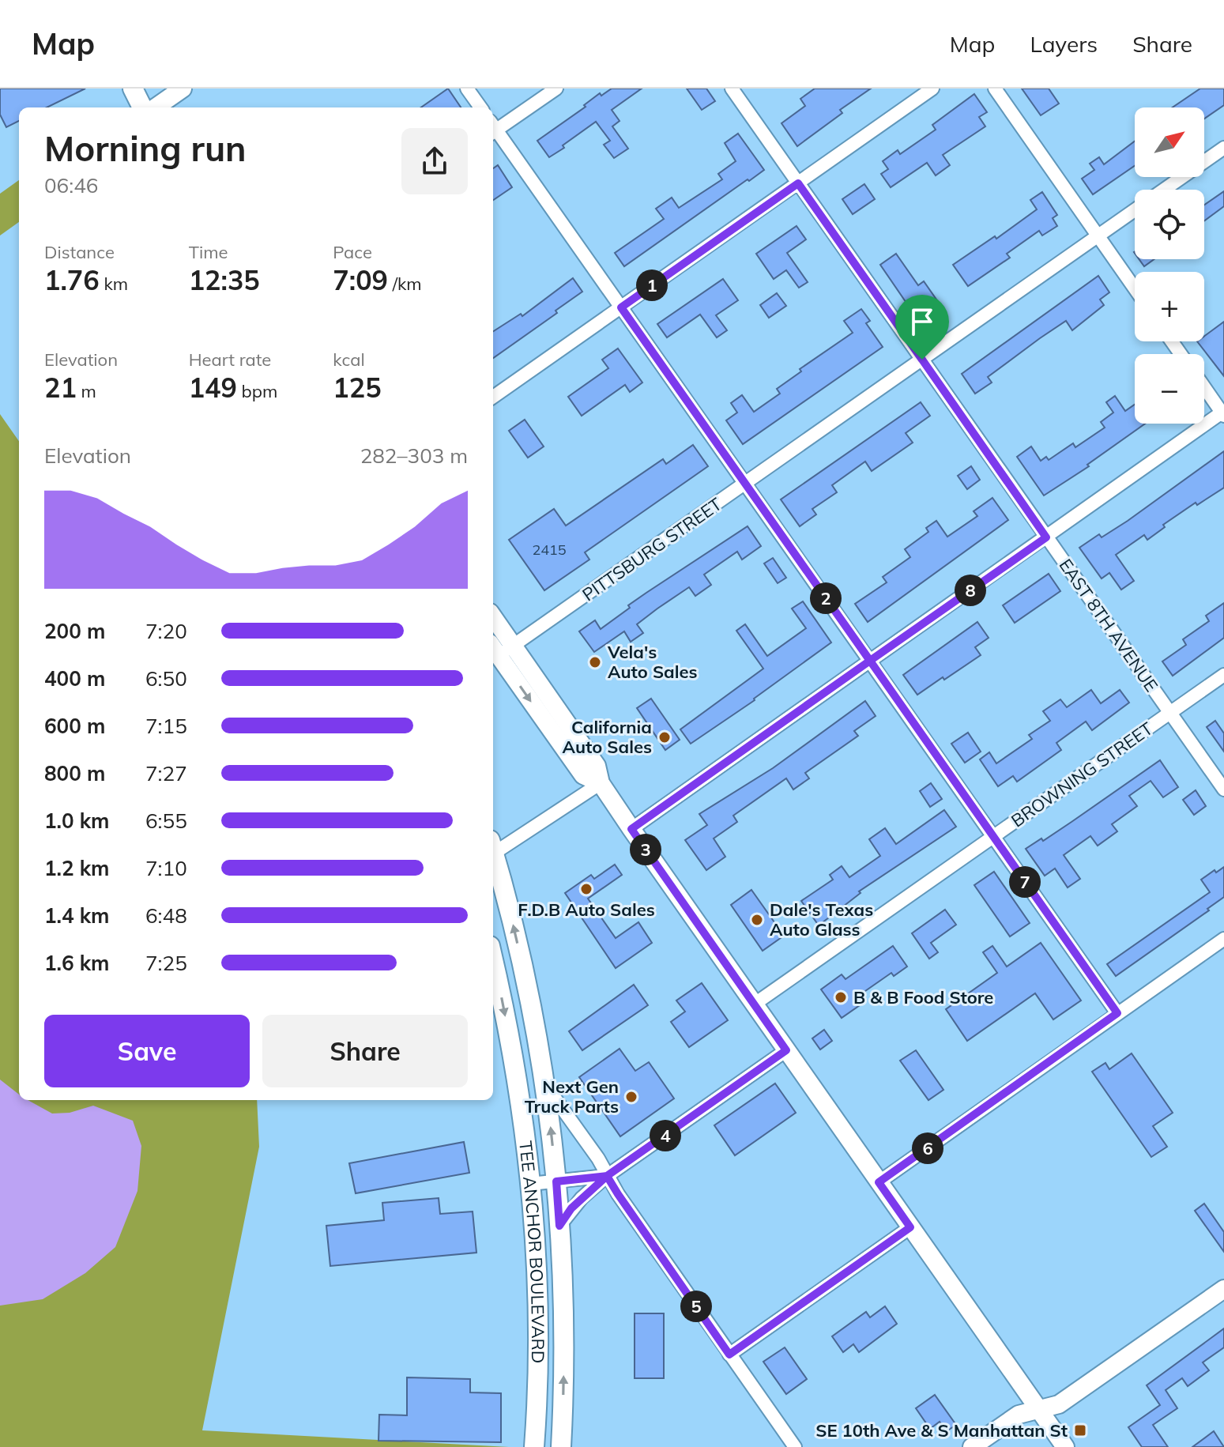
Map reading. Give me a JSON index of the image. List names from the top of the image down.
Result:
{
  "streets": {
    "main road": ["TEE ANCHOR BOULEVARD"],
    "street": ["PITTSBURG STREET", "EAST 8TH AVENUE", "BROWNING STREET"]
  },
  "crossings": [
    ["PITTSBURG STREET", "EAST 8TH AVENUE"],
    ["EAST 8TH AVENUE", "BROWNING STREET"]
  ],
  "places": {
    "other": [
      "Vela's Auto Sales",
      "California Auto Sales",
      "F.D.B Auto Sales",
      "Dale's Texas Auto Glass",
      "B & B Food Store",
      "Next Gen Truck Parts"
    ],
    "transit": ["SE 10th Ave & S Manhattan St"]
  },
  "house_numbers": ["2415"],
  "north": "top right",
  "page": {
    "header": "Map",
    "nav": ["Map", "Layers", "Share"],
    "map_buttons": ["+", "−"],
    "heading": ["Morning run", "06:46"],
    "stats": [
      ["Distance", "1.76 km"],
      ["Time", "12:35"],
      ["Pace", "7:09 /km"],
      ["Elevation", "21 m"],
      ["Heart rate", "149 bpm"],
      ["kcal", "125"]
    ],
    "pins": [
      "1",
      "8",
      "2",
      "3",
      "7",
      "4",
      "6",
      "5"
    ],
    "chart": ["Elevation", "282–303 m"],
    "list": [
      {
        "name": "200 m",
        "note": "7:20"
      },
      {
        "name": "400 m",
        "note": "6:50"
      },
      {
        "name": "600 m",
        "note": "7:15"
      },
      {
        "name": "800 m",
        "note": "7:27"
      },
      {
        "name": "1.0 km",
        "note": "6:55"
      },
      {
        "name": "1.2 km",
        "note": "7:10"
      },
      {
        "name": "1.4 km",
        "note": "6:48"
      },
      {
        "name": "1.6 km",
        "note": "7:25"
      }
    ],
    "buttons": ["Save", "Share"]
  }
}
